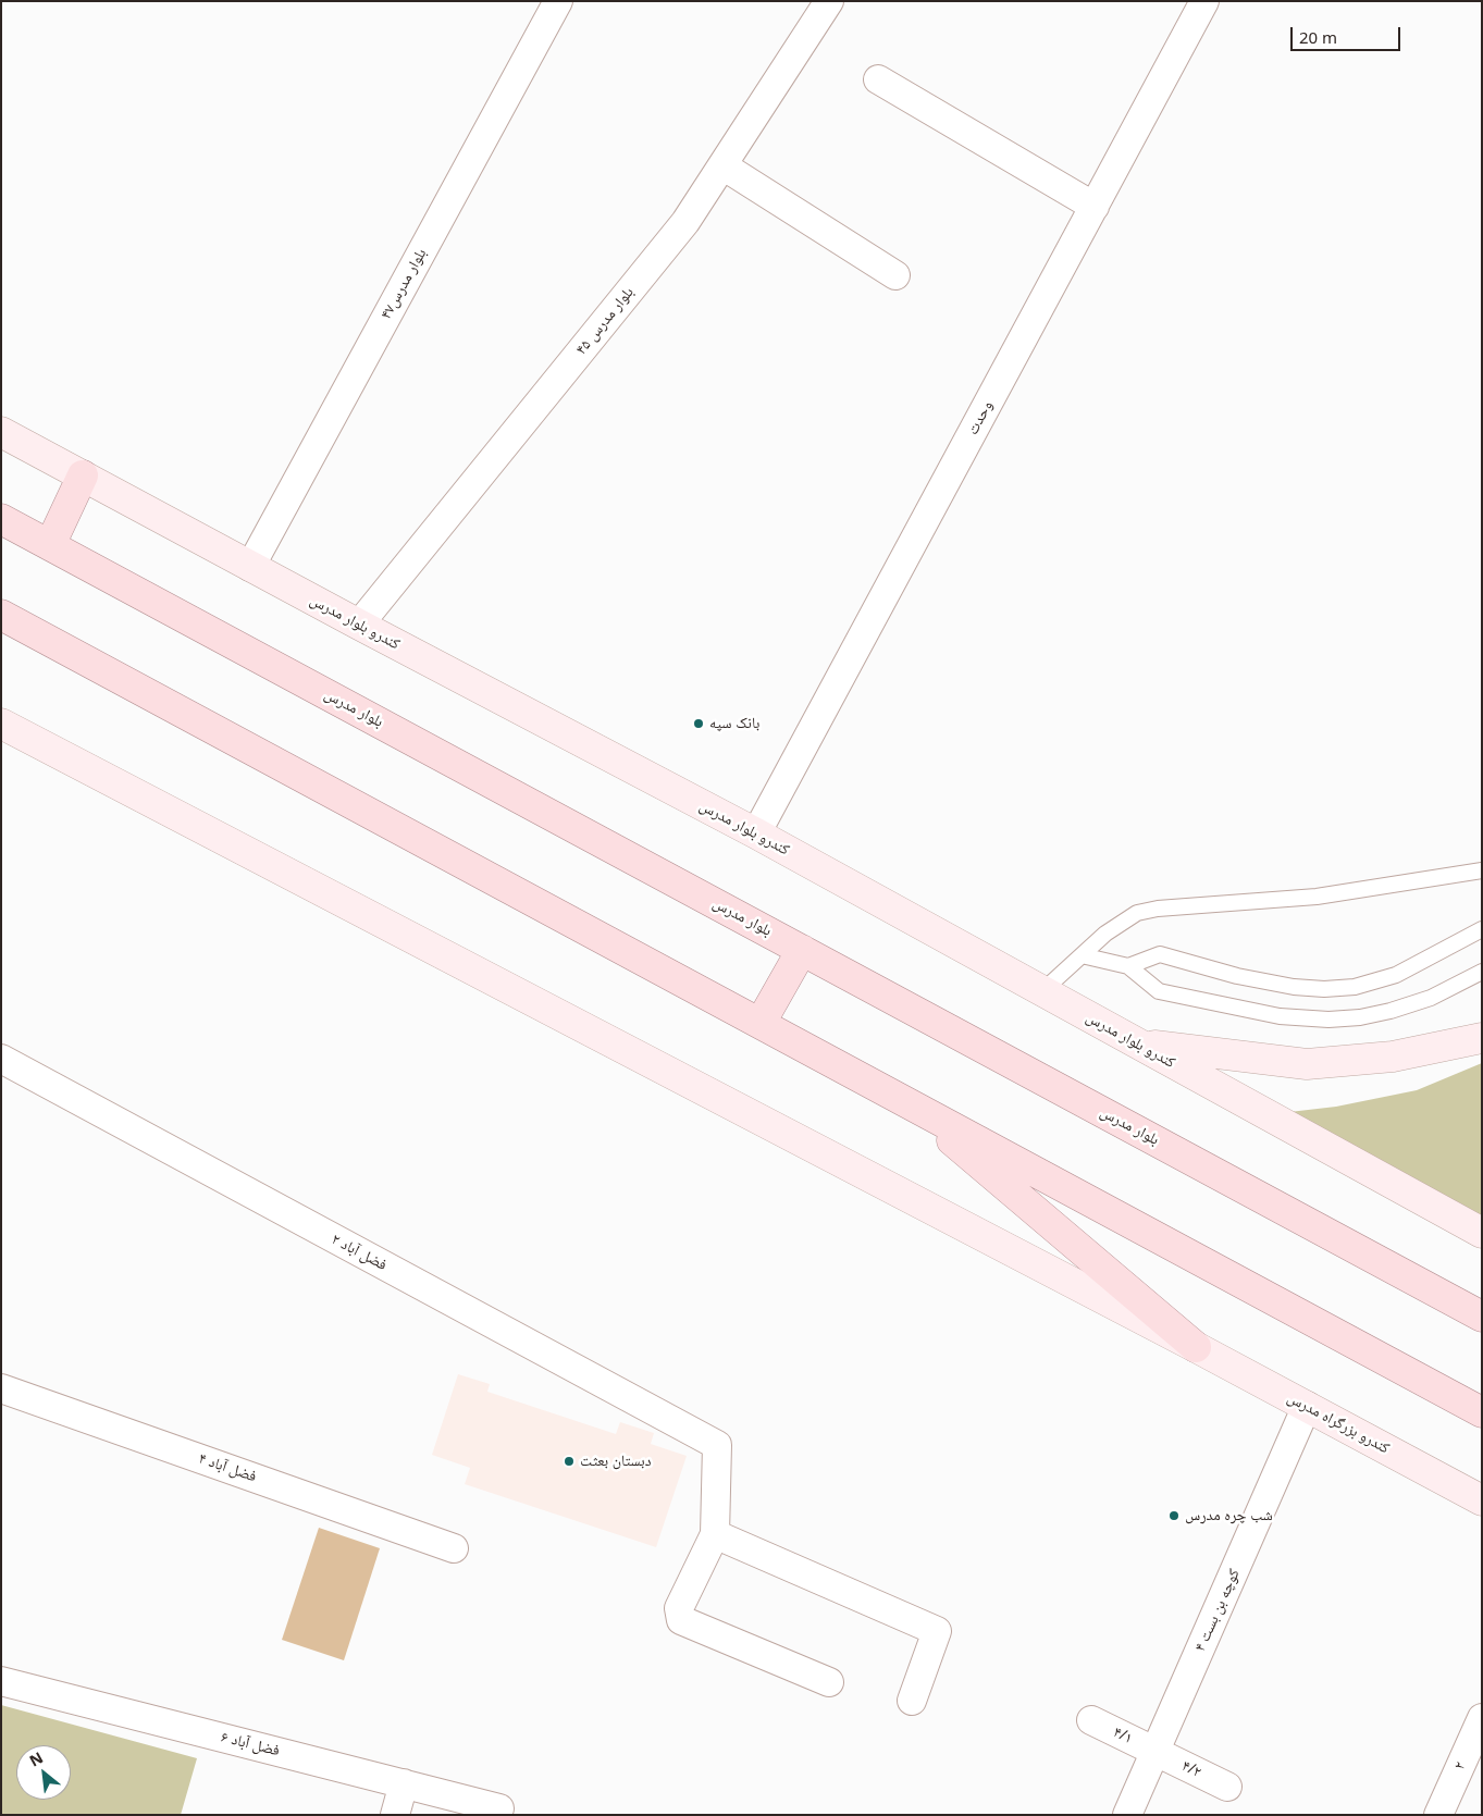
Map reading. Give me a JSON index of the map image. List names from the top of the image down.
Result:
{
  "streets": {
    "main road": ["کندرو بلوار مدرس", "بلوار مدرس", "کندرو بزرگراه مدرس"],
    "street": [
      "بلوار مدرس۴۷",
      "۴۵ بلوار مدرس",
      "وحدت",
      "فضل آباد ۲",
      "فضل آباد ۴",
      "کوچه بن بست ۴",
      "۴/۱",
      "فضل آباد ۶",
      "۲",
      "۴/۲"
    ]
  },
  "crossings": [
    ["بلوار مدرس۴۷", "کندرو بلوار مدرس"],
    ["۴۵ بلوار مدرس", "کندرو بلوار مدرس"],
    ["وحدت", "کندرو بلوار مدرس"],
    ["کندرو بزرگراه مدرس", "کوچه بن بست ۴"],
    ["کوچه بن بست ۴", "۴/۱"],
    ["کوچه بن بست ۴", "۴/۲"],
    ["۴/۱", "۴/۲"]
  ],
  "places": ["بانک سپه", "دبستان بعثت", "شب چره مدرس"],
  "scale_bar": "20 m",
  "north": "top left"
}
